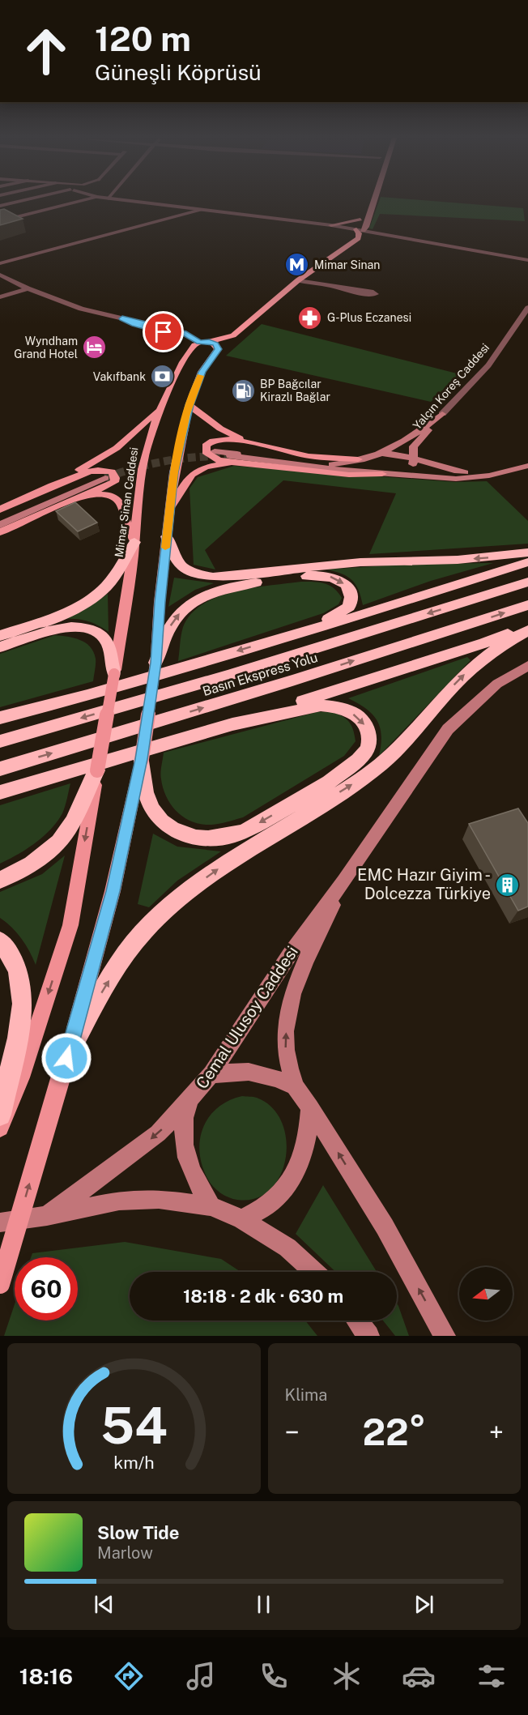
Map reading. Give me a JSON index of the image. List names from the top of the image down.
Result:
{
  "streets": {
    "highway": ["Basın Ekspress Yolu"],
    "main road": ["Yalçın Koreş Caddesi", "Mimar Sinan Caddesi", "Cemal Ulusoy Caddesi"]
  },
  "places": {
    "metro station": ["Mimar Sinan"],
    "pharmacy": ["G-Plus Eczanesi"],
    "hotel": ["Wyndham Grand Hotel"],
    "bank": ["Vakıfbank"],
    "fuel station": ["BP Bağcılar Kirazlı Bağlar"],
    "building": ["EMC Hazır Giyim - Dolcezza Türkiye"]
  },
  "north": "left",
  "page": {
    "turn": ["120 m", "Güneşli Köprüsü"],
    "limit": "60",
    "trip": "18:18 · 2 dk · 630 m",
    "tile": "Klima",
    "heat": ["−", "22°", "+"],
    "song": ["Slow Tide", "Marlow"],
    "tabs": "18:16",
    "gauge": ["54", "km/h"]
  }
}
